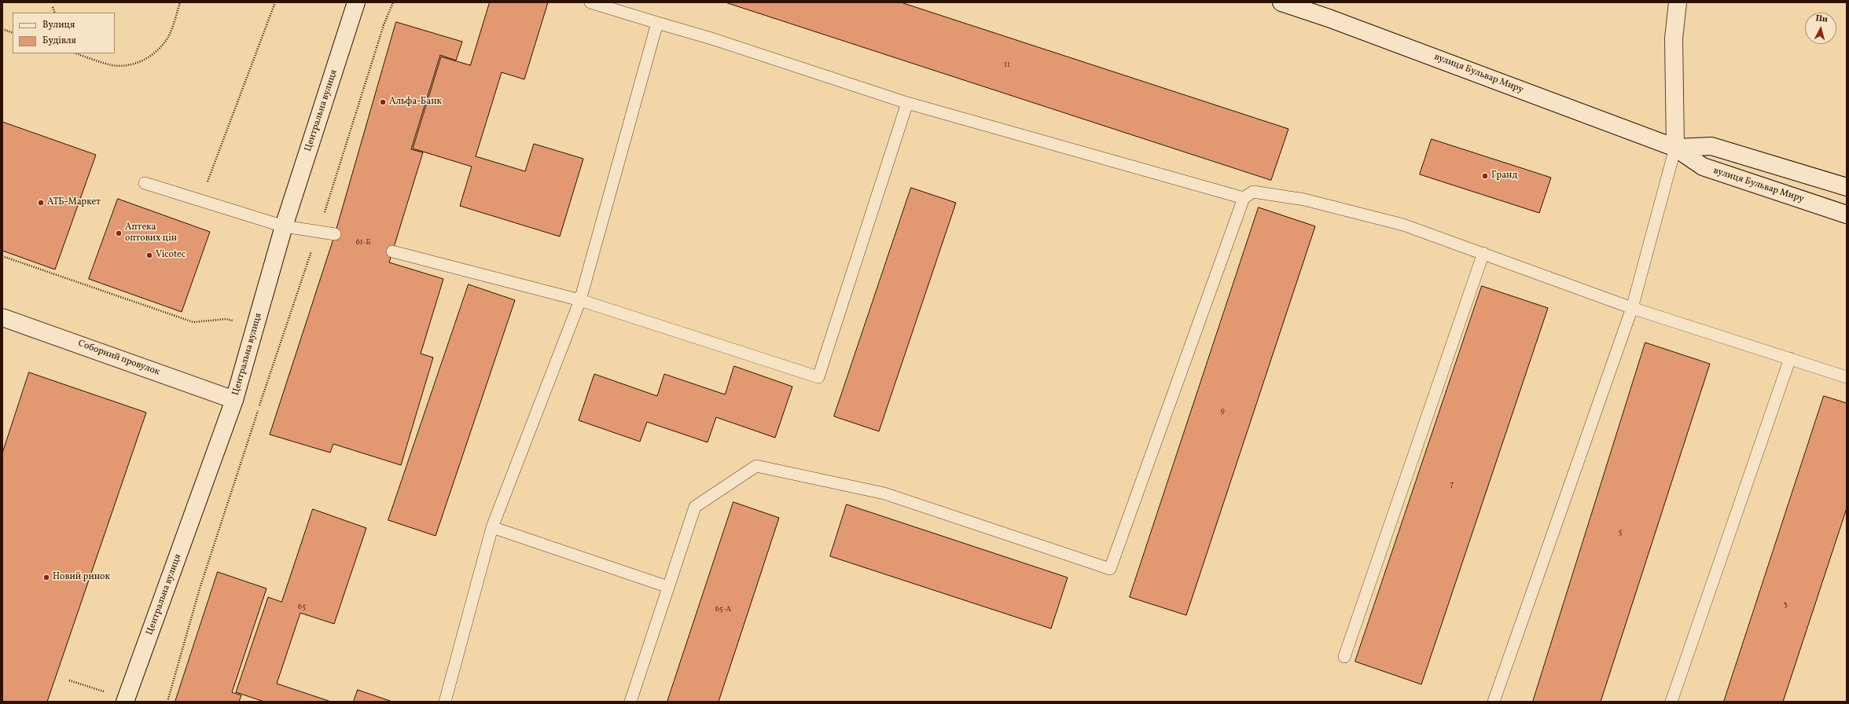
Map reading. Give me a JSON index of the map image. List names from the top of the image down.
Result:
{
  "streets": {
    "street": ["вулиця Бульвар Миру", "Центральна вулиця", "Соборний провулок"]
  },
  "crossings": [
    ["Центральна вулиця", "Соборний провулок"]
  ],
  "places": [
    "Альфа-Банк",
    "Гранд",
    "АТБ-Маркет",
    "Аптека оптових цін",
    "Vicotec",
    "Новий ринок"
  ],
  "house_numbers": [
    "11",
    "61-Б",
    "9",
    "7",
    "5",
    "3",
    "65",
    "65-А"
  ],
  "legend": ["Вулиця", "Будівля"],
  "north": "top"
}
